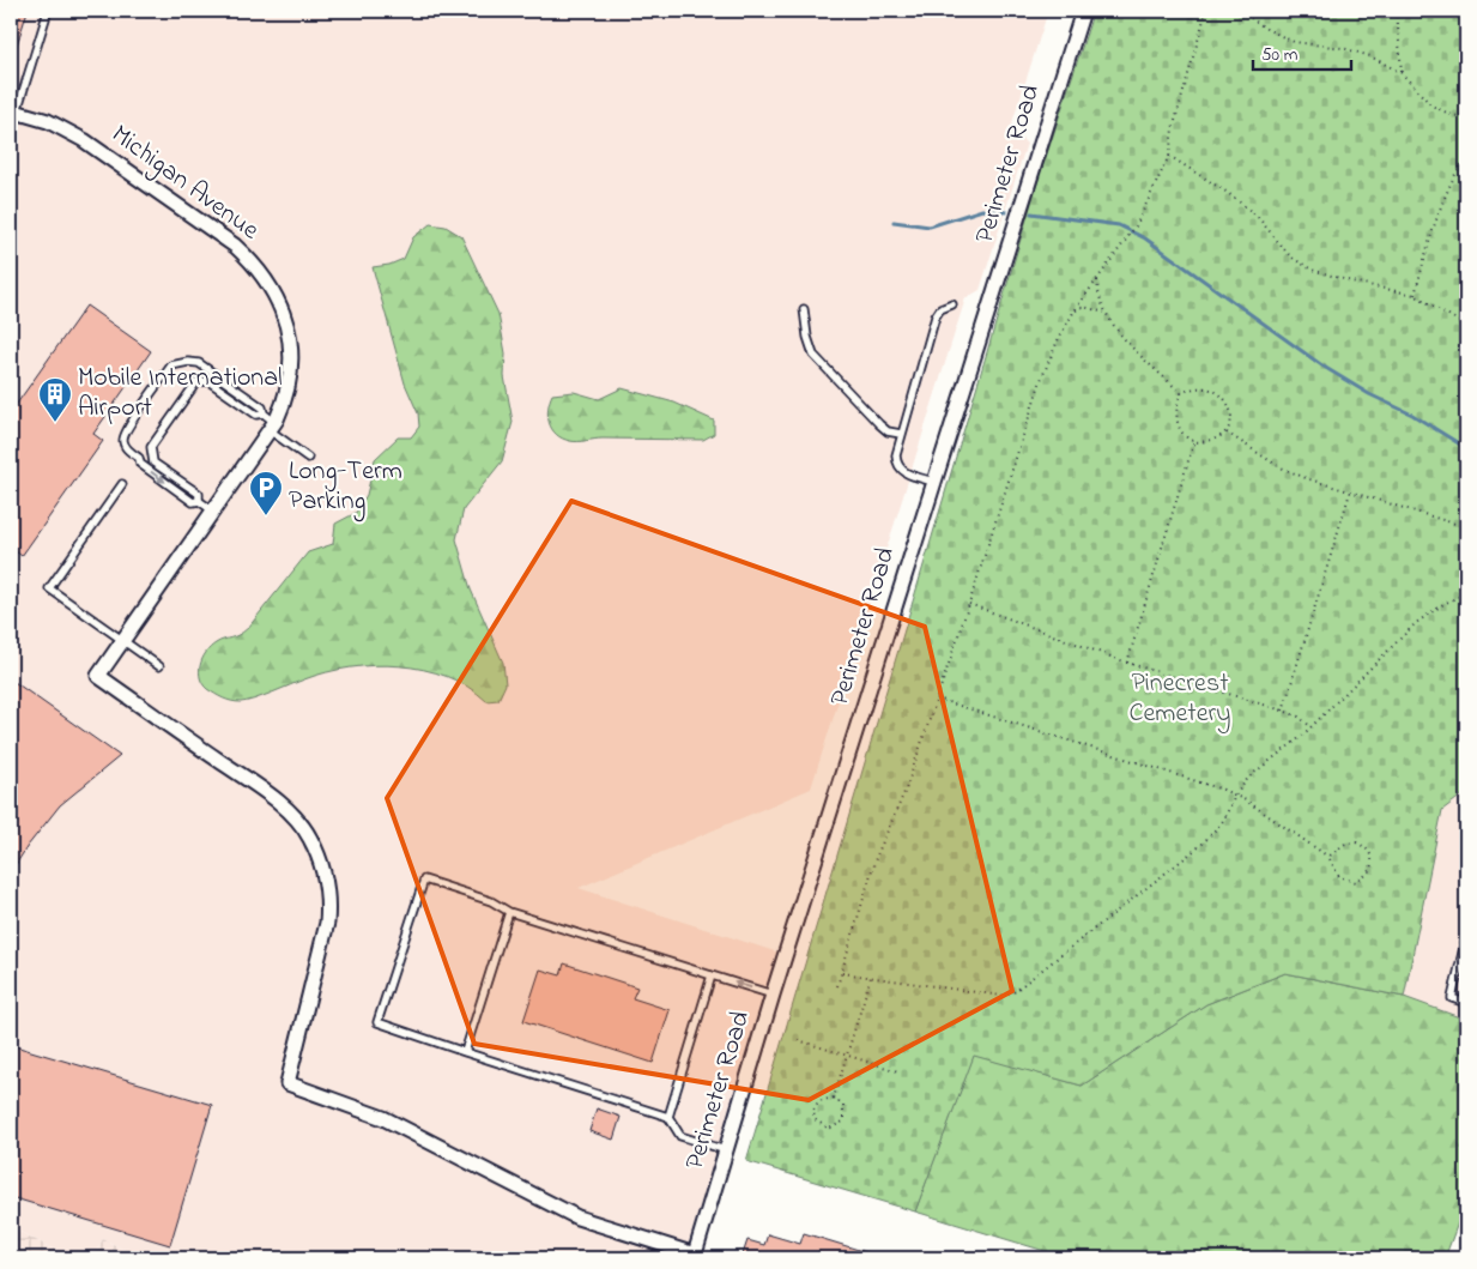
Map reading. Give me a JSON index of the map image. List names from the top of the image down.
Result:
{
  "streets": {
    "street": ["Perimeter Road", "Michigan Avenue"]
  },
  "crossings": [
    ["Perimeter Road", "Michigan Avenue"]
  ],
  "parks": ["Pinecrest Cemetery"],
  "places": {
    "building": ["Mobile International Airport"],
    "parking": ["Long-Term Parking"]
  },
  "scale_bar": "50 m"
}
